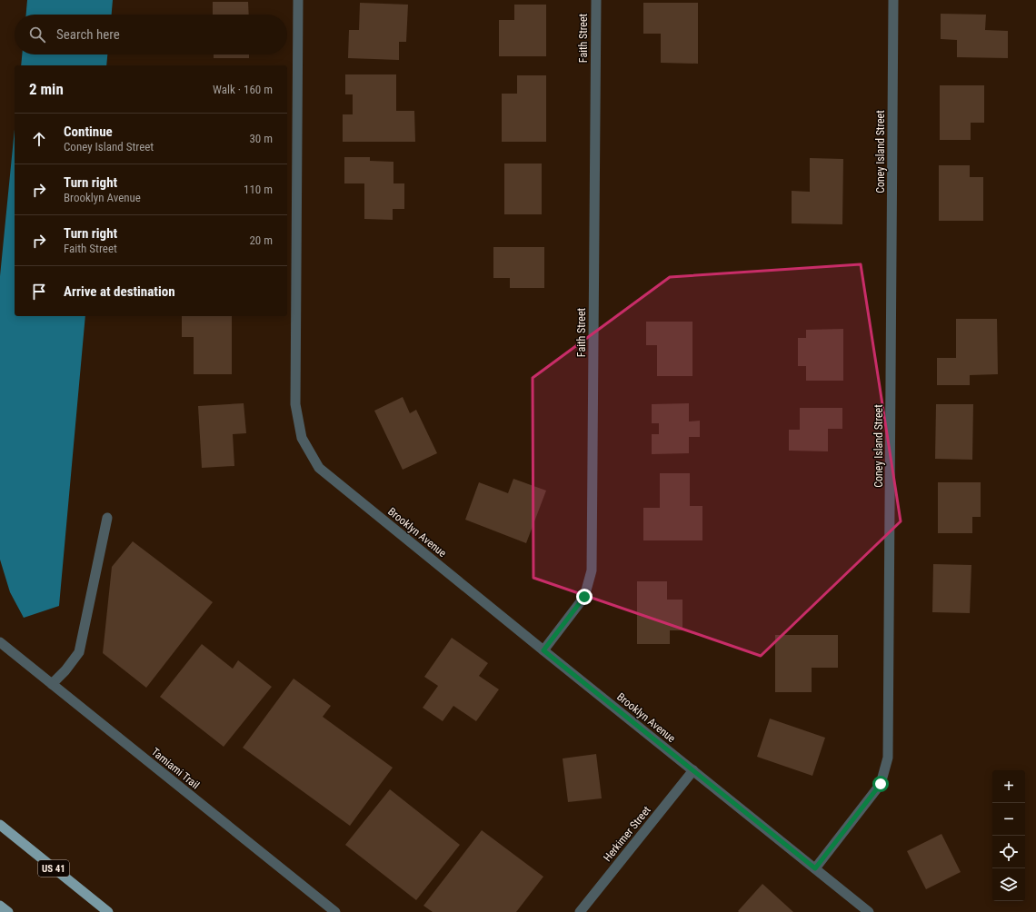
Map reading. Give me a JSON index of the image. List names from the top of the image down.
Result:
{
  "streets": {
    "main road": ["US 41"],
    "street": [
      "Faith Street",
      "Coney Island Street",
      "Brooklyn Avenue",
      "Tamiami Trail",
      "Herkimer Street"
    ]
  },
  "crossings": [
    ["Faith Street", "Brooklyn Avenue"],
    ["Coney Island Street", "Brooklyn Avenue"],
    ["Brooklyn Avenue", "Herkimer Street"]
  ],
  "page": {
    "search": "Search here",
    "heading": ["2 min", "Walk · 160 m"],
    "list": [
      ["Continue", "Coney Island Street", "30 m"],
      ["Turn right", "Brooklyn Avenue", "110 m"],
      ["Turn right", "Faith Street", "20 m"],
      "Arrive at destination"
    ],
    "map_buttons": ["+", "−"]
  }
}
